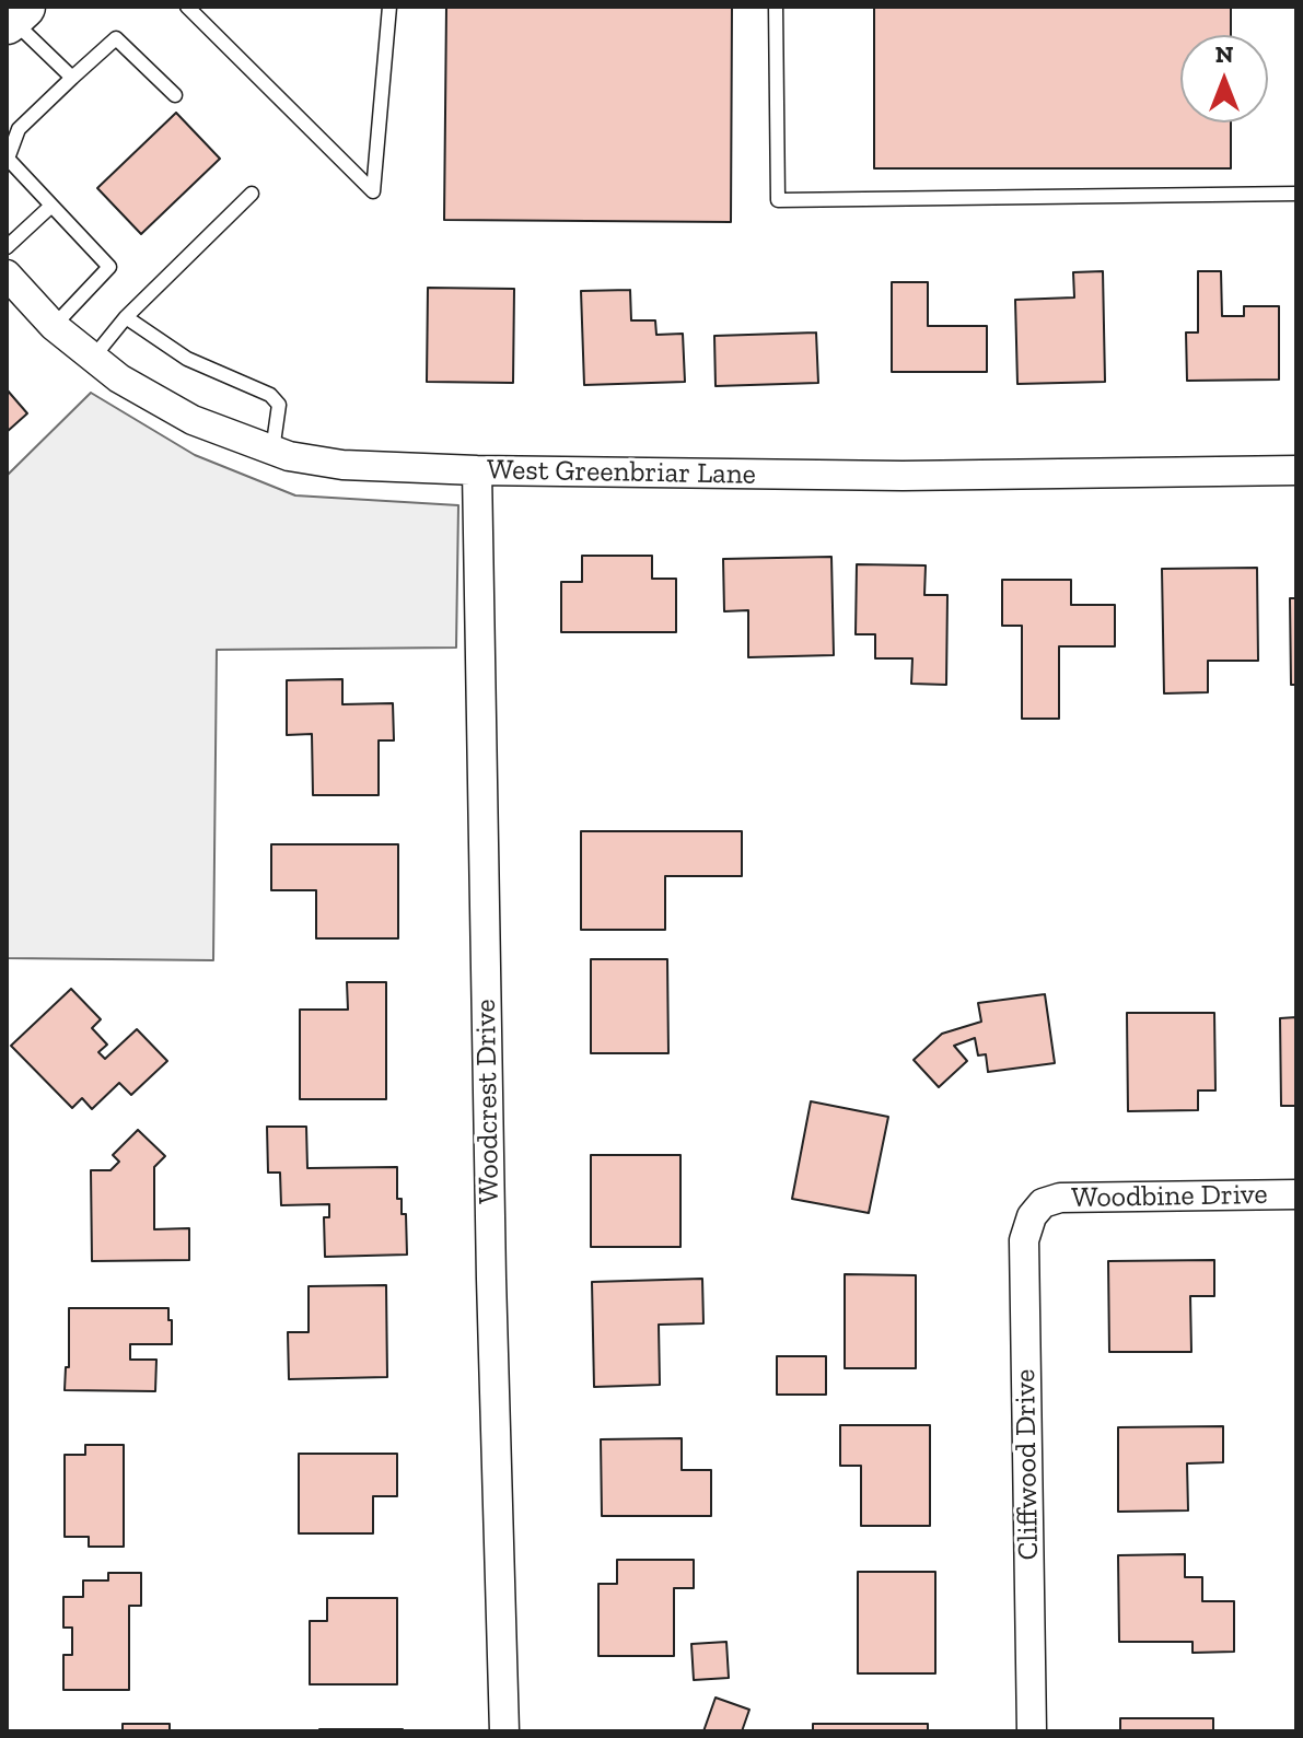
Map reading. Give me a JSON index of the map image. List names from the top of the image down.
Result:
{
  "streets": {
    "street": [
      "West Greenbriar Lane",
      "Woodcrest Drive",
      "Woodbine Drive",
      "Cliffwood Drive"
    ]
  },
  "crossings": [
    ["West Greenbriar Lane", "Woodcrest Drive"],
    ["Woodbine Drive", "Cliffwood Drive"]
  ],
  "north": "top"
}
